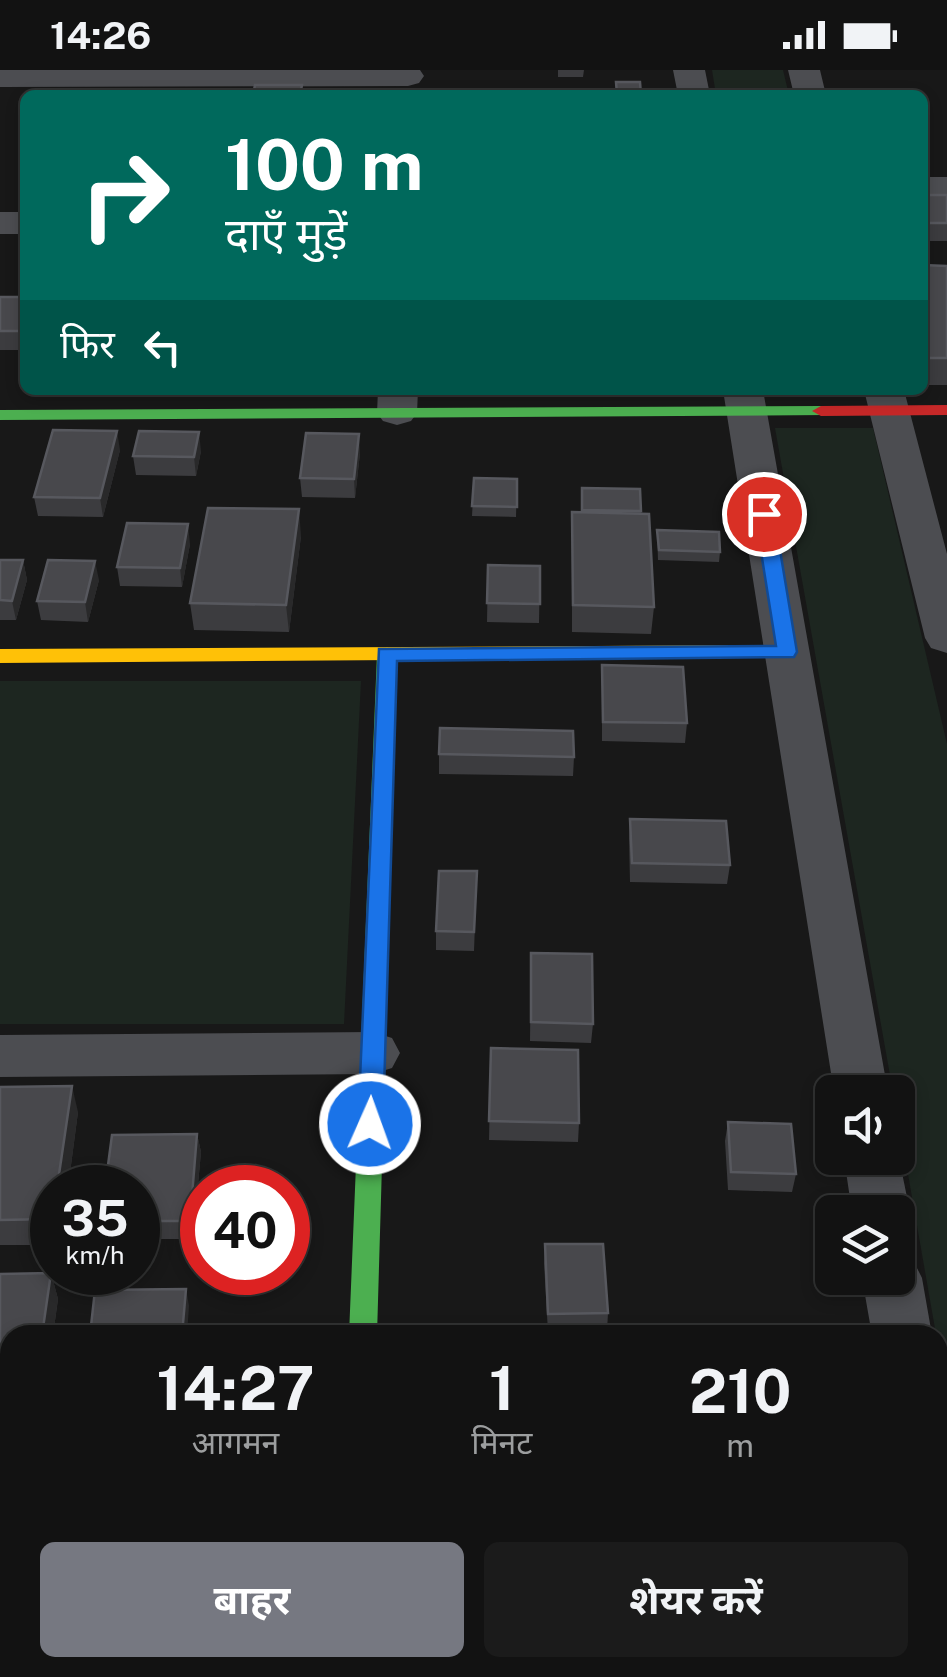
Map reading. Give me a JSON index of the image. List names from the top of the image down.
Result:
{
  "page": {
    "status": "14:26",
    "turn": ["100 m", "दाएँ मुड़ें"],
    "then": "फिर",
    "speed": "35 km/h",
    "limit": "40",
    "eta": [
      "14:27",
      "आगमन",
      "1",
      "मिनट",
      "210",
      "m"
    ],
    "buttons": ["बाहर", "शेयर करें"]
  }
}
